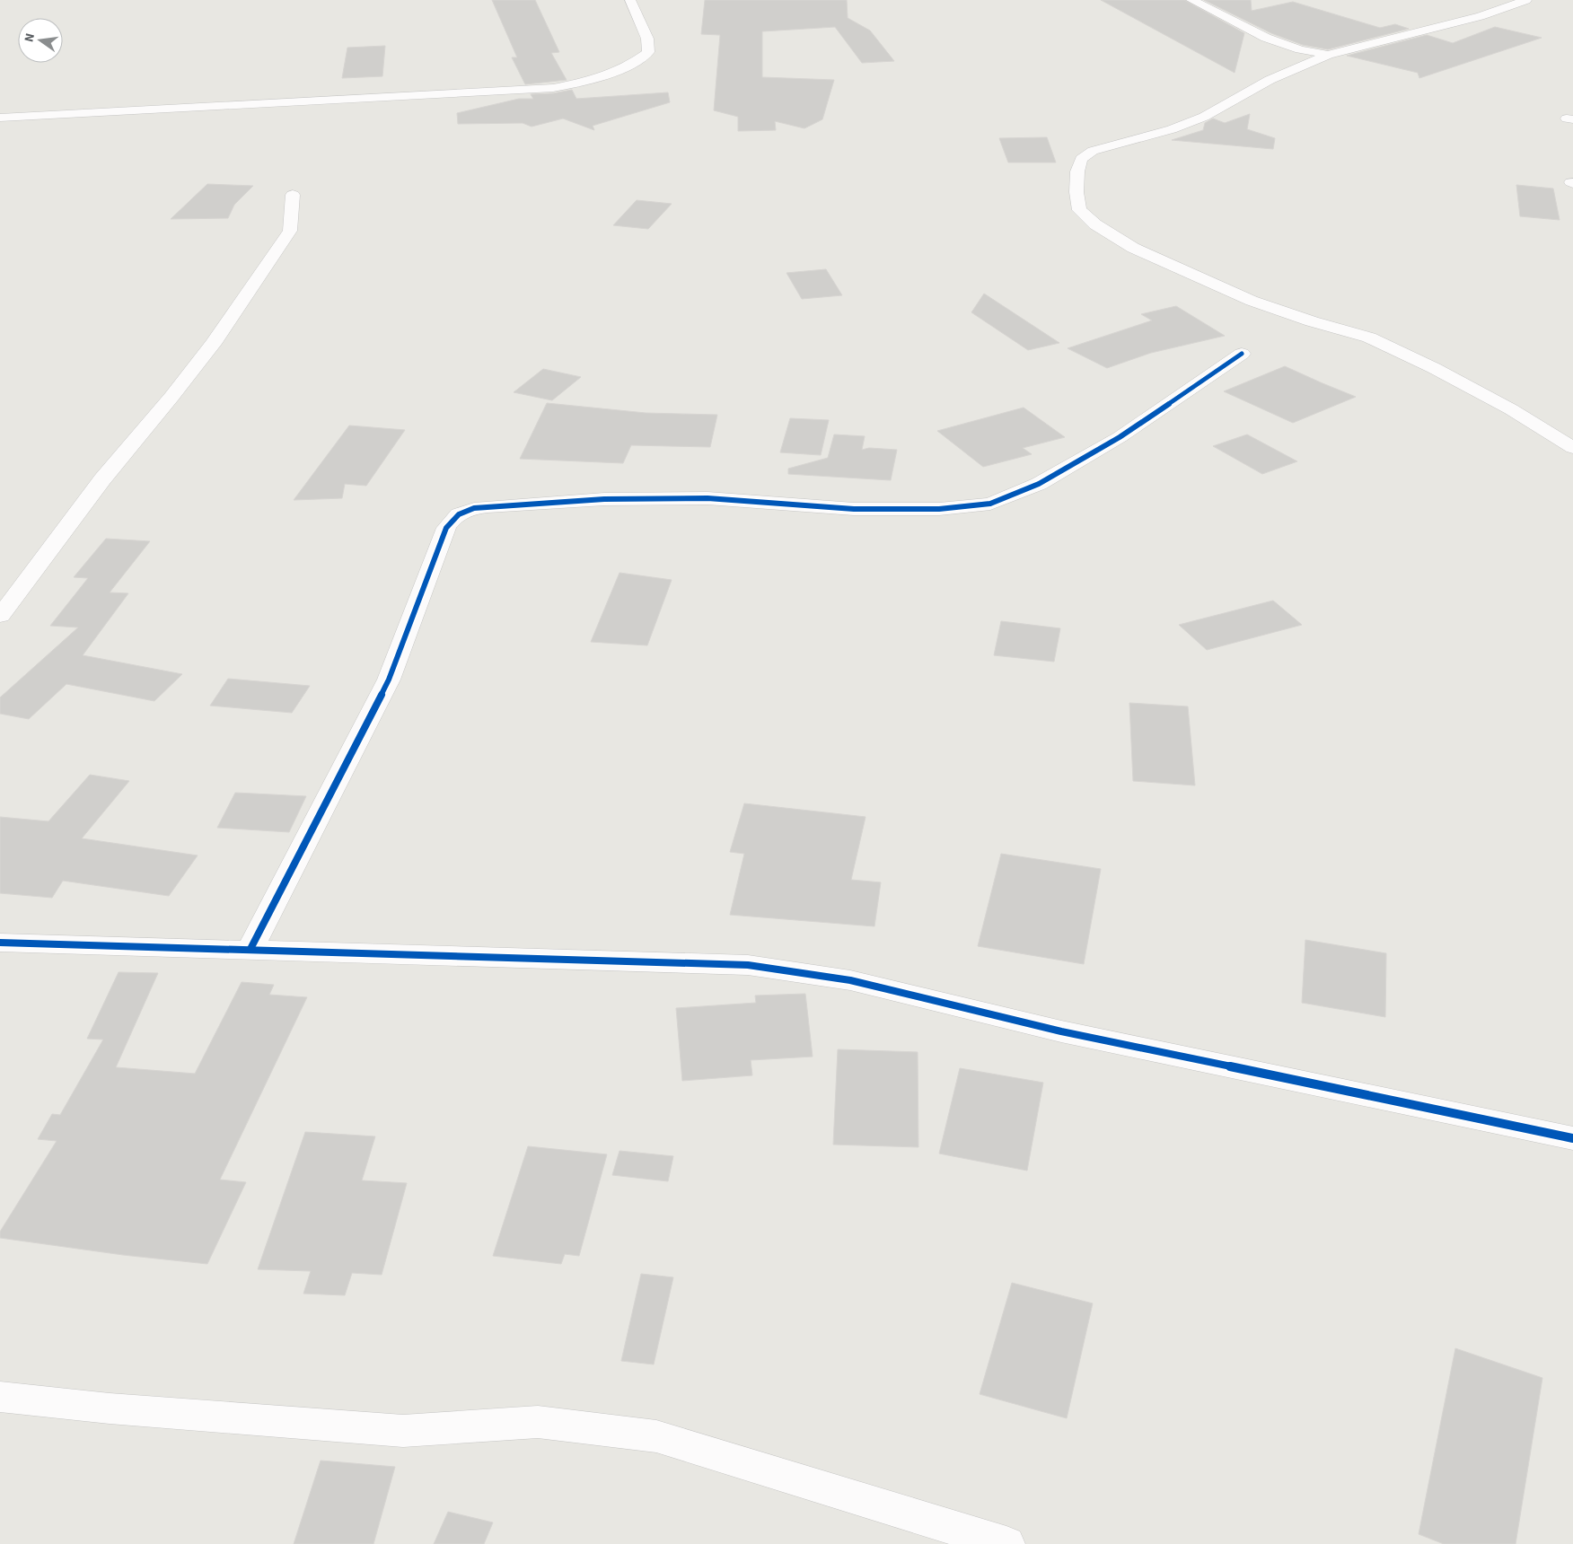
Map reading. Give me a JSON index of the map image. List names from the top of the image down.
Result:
{
  "north": "left"
}
